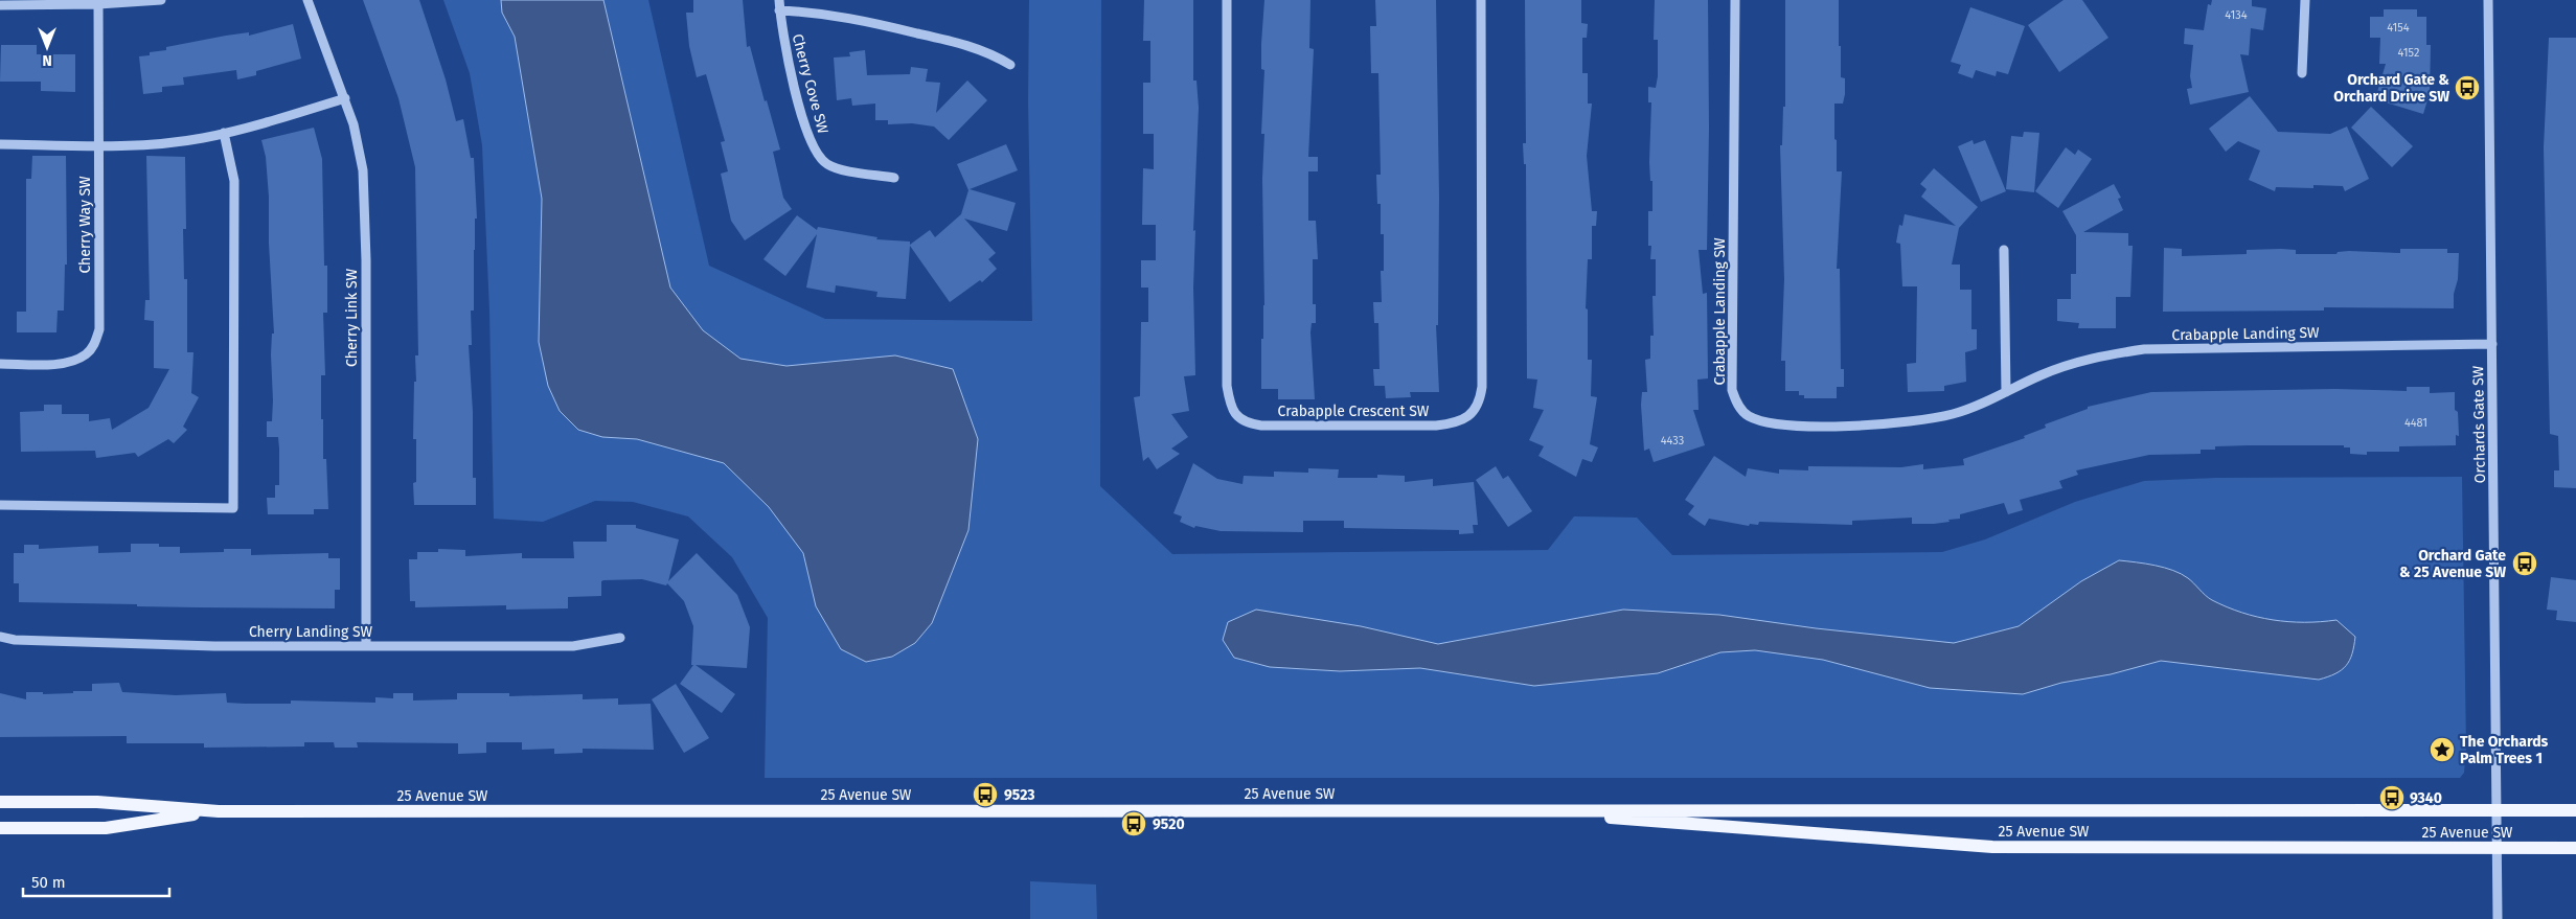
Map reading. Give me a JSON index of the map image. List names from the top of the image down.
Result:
{
  "streets": {
    "main road": ["25 Avenue SW"],
    "street": [
      "Cherry Cove SW",
      "Cherry Way SW",
      "Crabapple Landing SW",
      "Cherry Link SW",
      "Crabapple Crescent SW",
      "Orchards Gate SW",
      "Cherry Landing SW"
    ]
  },
  "crossings": [
    ["Crabapple Landing SW", "Orchards Gate SW"],
    ["Cherry Link SW", "Cherry Landing SW"],
    ["Orchards Gate SW", "25 Avenue SW"]
  ],
  "places": {
    "bus stop": [
      "Orchard Gate & Orchard Drive SW",
      "Orchard Gate & 25 Avenue SW",
      "9523",
      "9340",
      "9520"
    ],
    "place": ["The Orchards Palm Trees 1"]
  },
  "house_numbers": [
    "4134",
    "4154",
    "4152",
    "4481",
    "4433"
  ],
  "scale_bar": "50 m",
  "north": "bottom"
}
